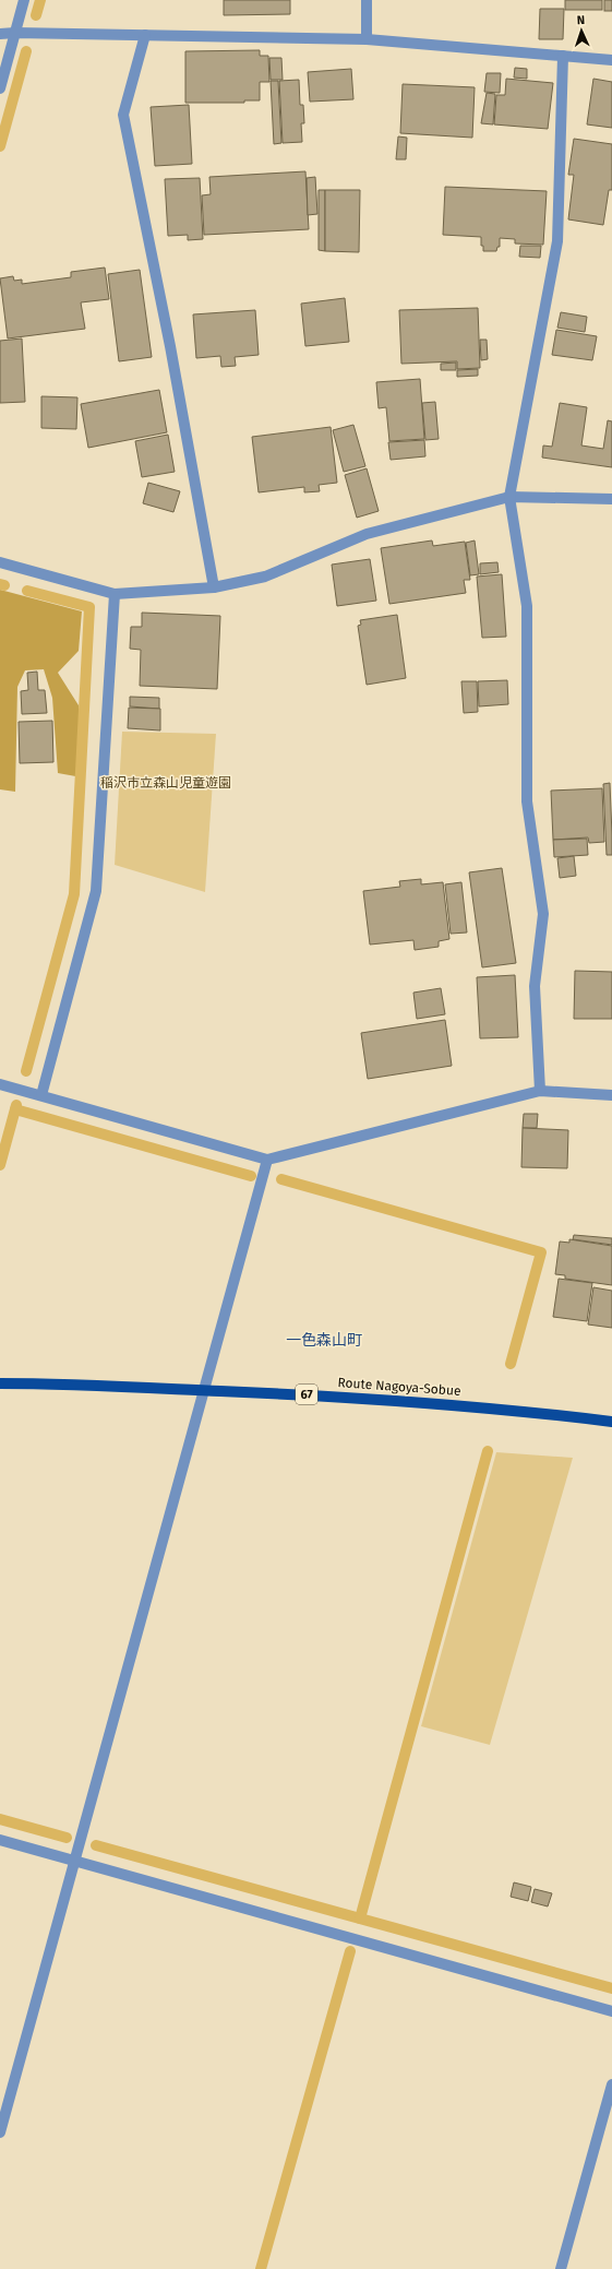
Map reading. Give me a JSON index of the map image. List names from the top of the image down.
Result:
{
  "streets": {
    "main road": ["Route Nagoya-Sobue", "67"]
  },
  "districts": ["一色森山町"],
  "parks": ["稲沢市立森山児童遊園"],
  "north": "top"
}
